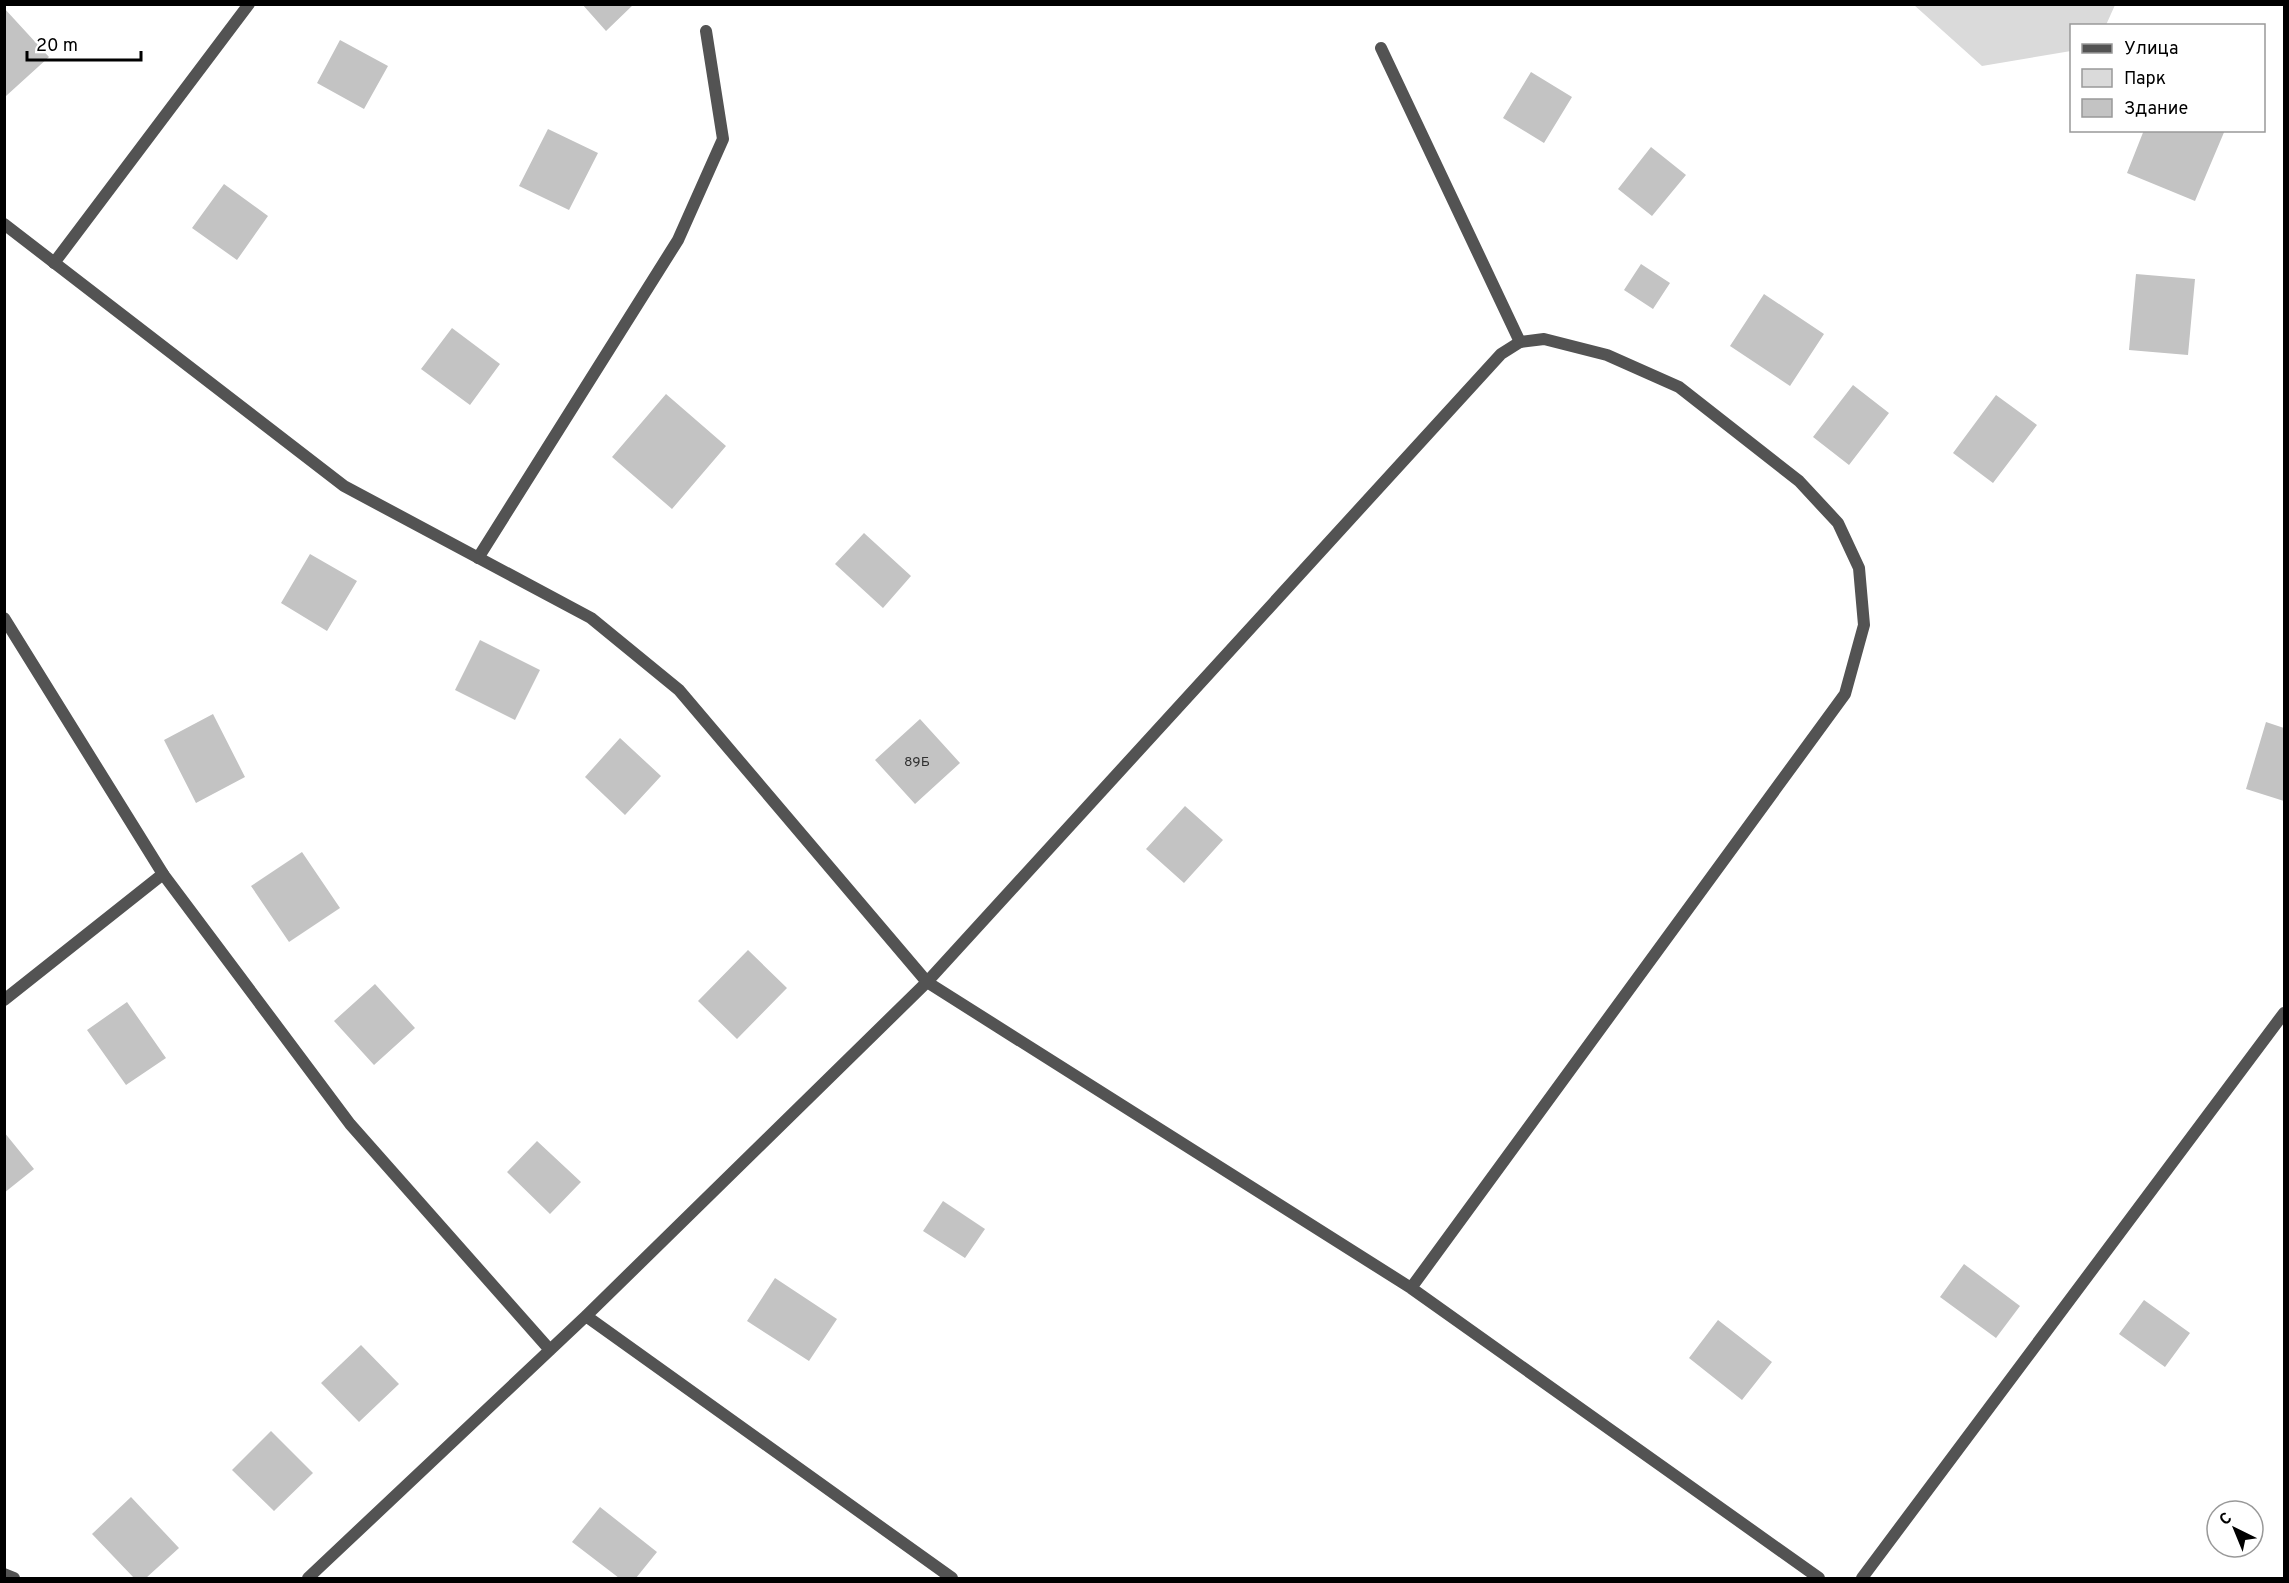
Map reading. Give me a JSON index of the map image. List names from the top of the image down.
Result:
{
  "house_numbers": ["89Б"],
  "legend": ["Улица", "Парк", "Здание"],
  "scale_bar": "20 m",
  "north": "top left"
}
